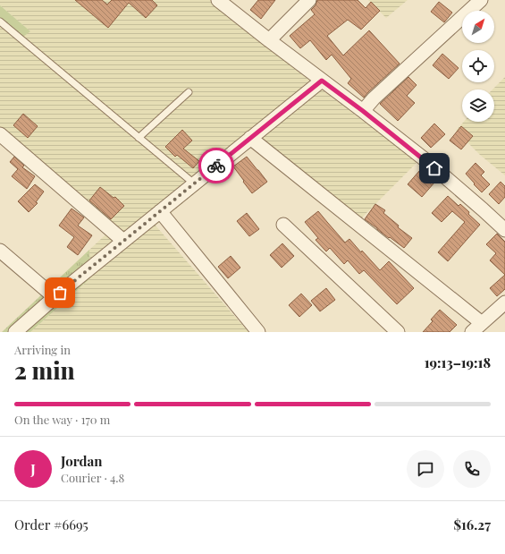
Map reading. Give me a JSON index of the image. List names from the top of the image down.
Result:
{
  "north": "top right",
  "page": {
    "heading": ["2 min", "Arriving in", "19:13–19:18"],
    "panel": [
      "Jordan",
      "Courier · 4.8",
      "Order #6695",
      "$16.27"
    ],
    "bar": "On the way · 170 m",
    "round": "J"
  }
}
